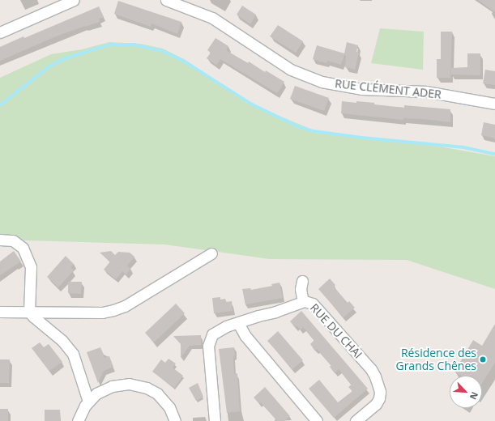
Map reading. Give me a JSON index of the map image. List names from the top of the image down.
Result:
{
  "streets": {
    "street": ["RUE CLÉMENT ADER", "RUE DU CHAI"]
  },
  "places": ["Résidence des Grands Chênes"],
  "north": "bottom right"
}
